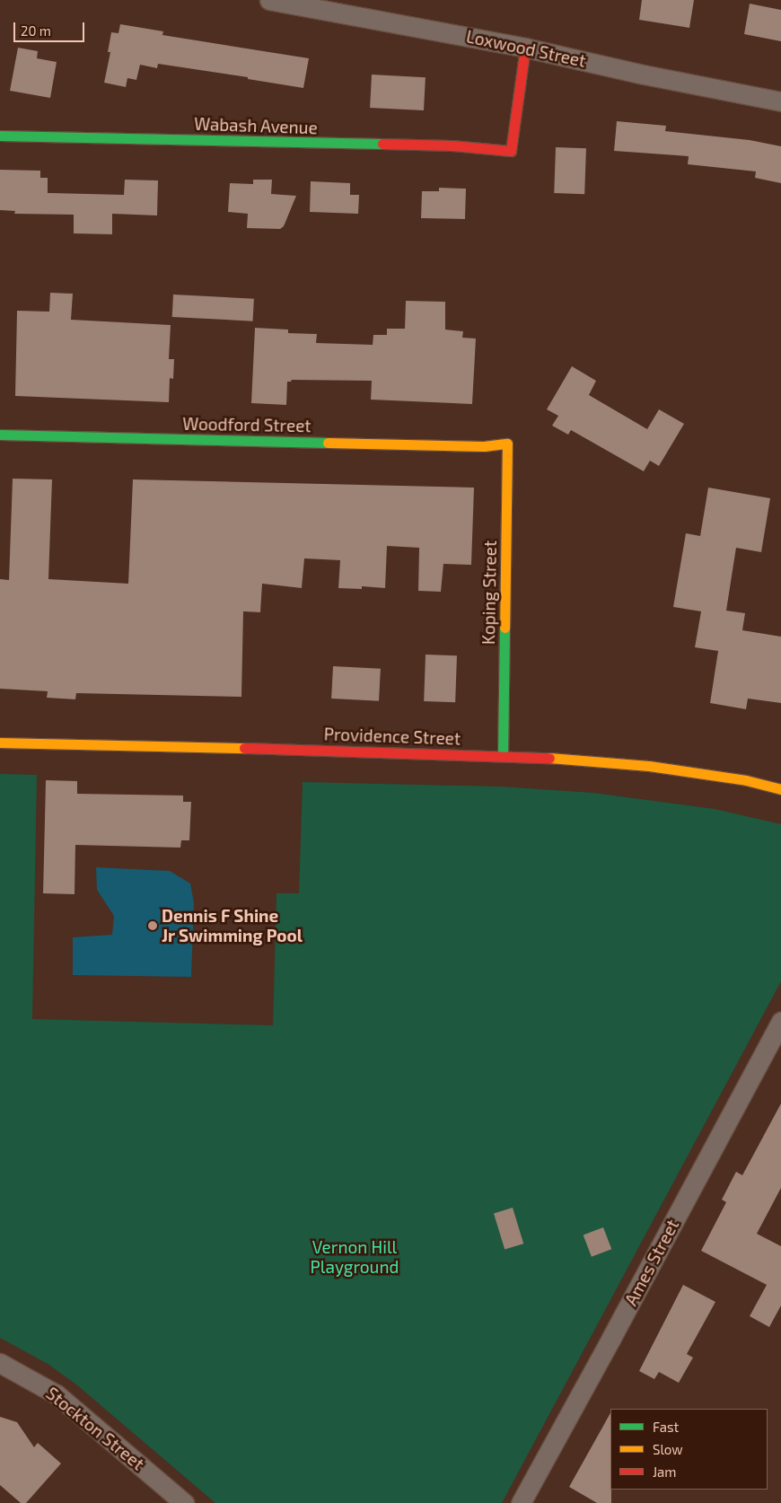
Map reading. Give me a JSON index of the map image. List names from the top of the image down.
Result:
{
  "streets": {
    "street": [
      "Loxwood Street",
      "Wabash Avenue",
      "Woodford Street",
      "Koping Street",
      "Providence Street",
      "Ames Street",
      "Stockton Street"
    ]
  },
  "crossings": [
    ["Loxwood Street", "Wabash Avenue"],
    ["Woodford Street", "Koping Street"],
    ["Koping Street", "Providence Street"]
  ],
  "parks": ["Vernon Hill Playground"],
  "places": ["Dennis F Shine Jr Swimming Pool"],
  "legend": ["Fast", "Slow", "Jam"],
  "scale_bar": "20 m"
}
